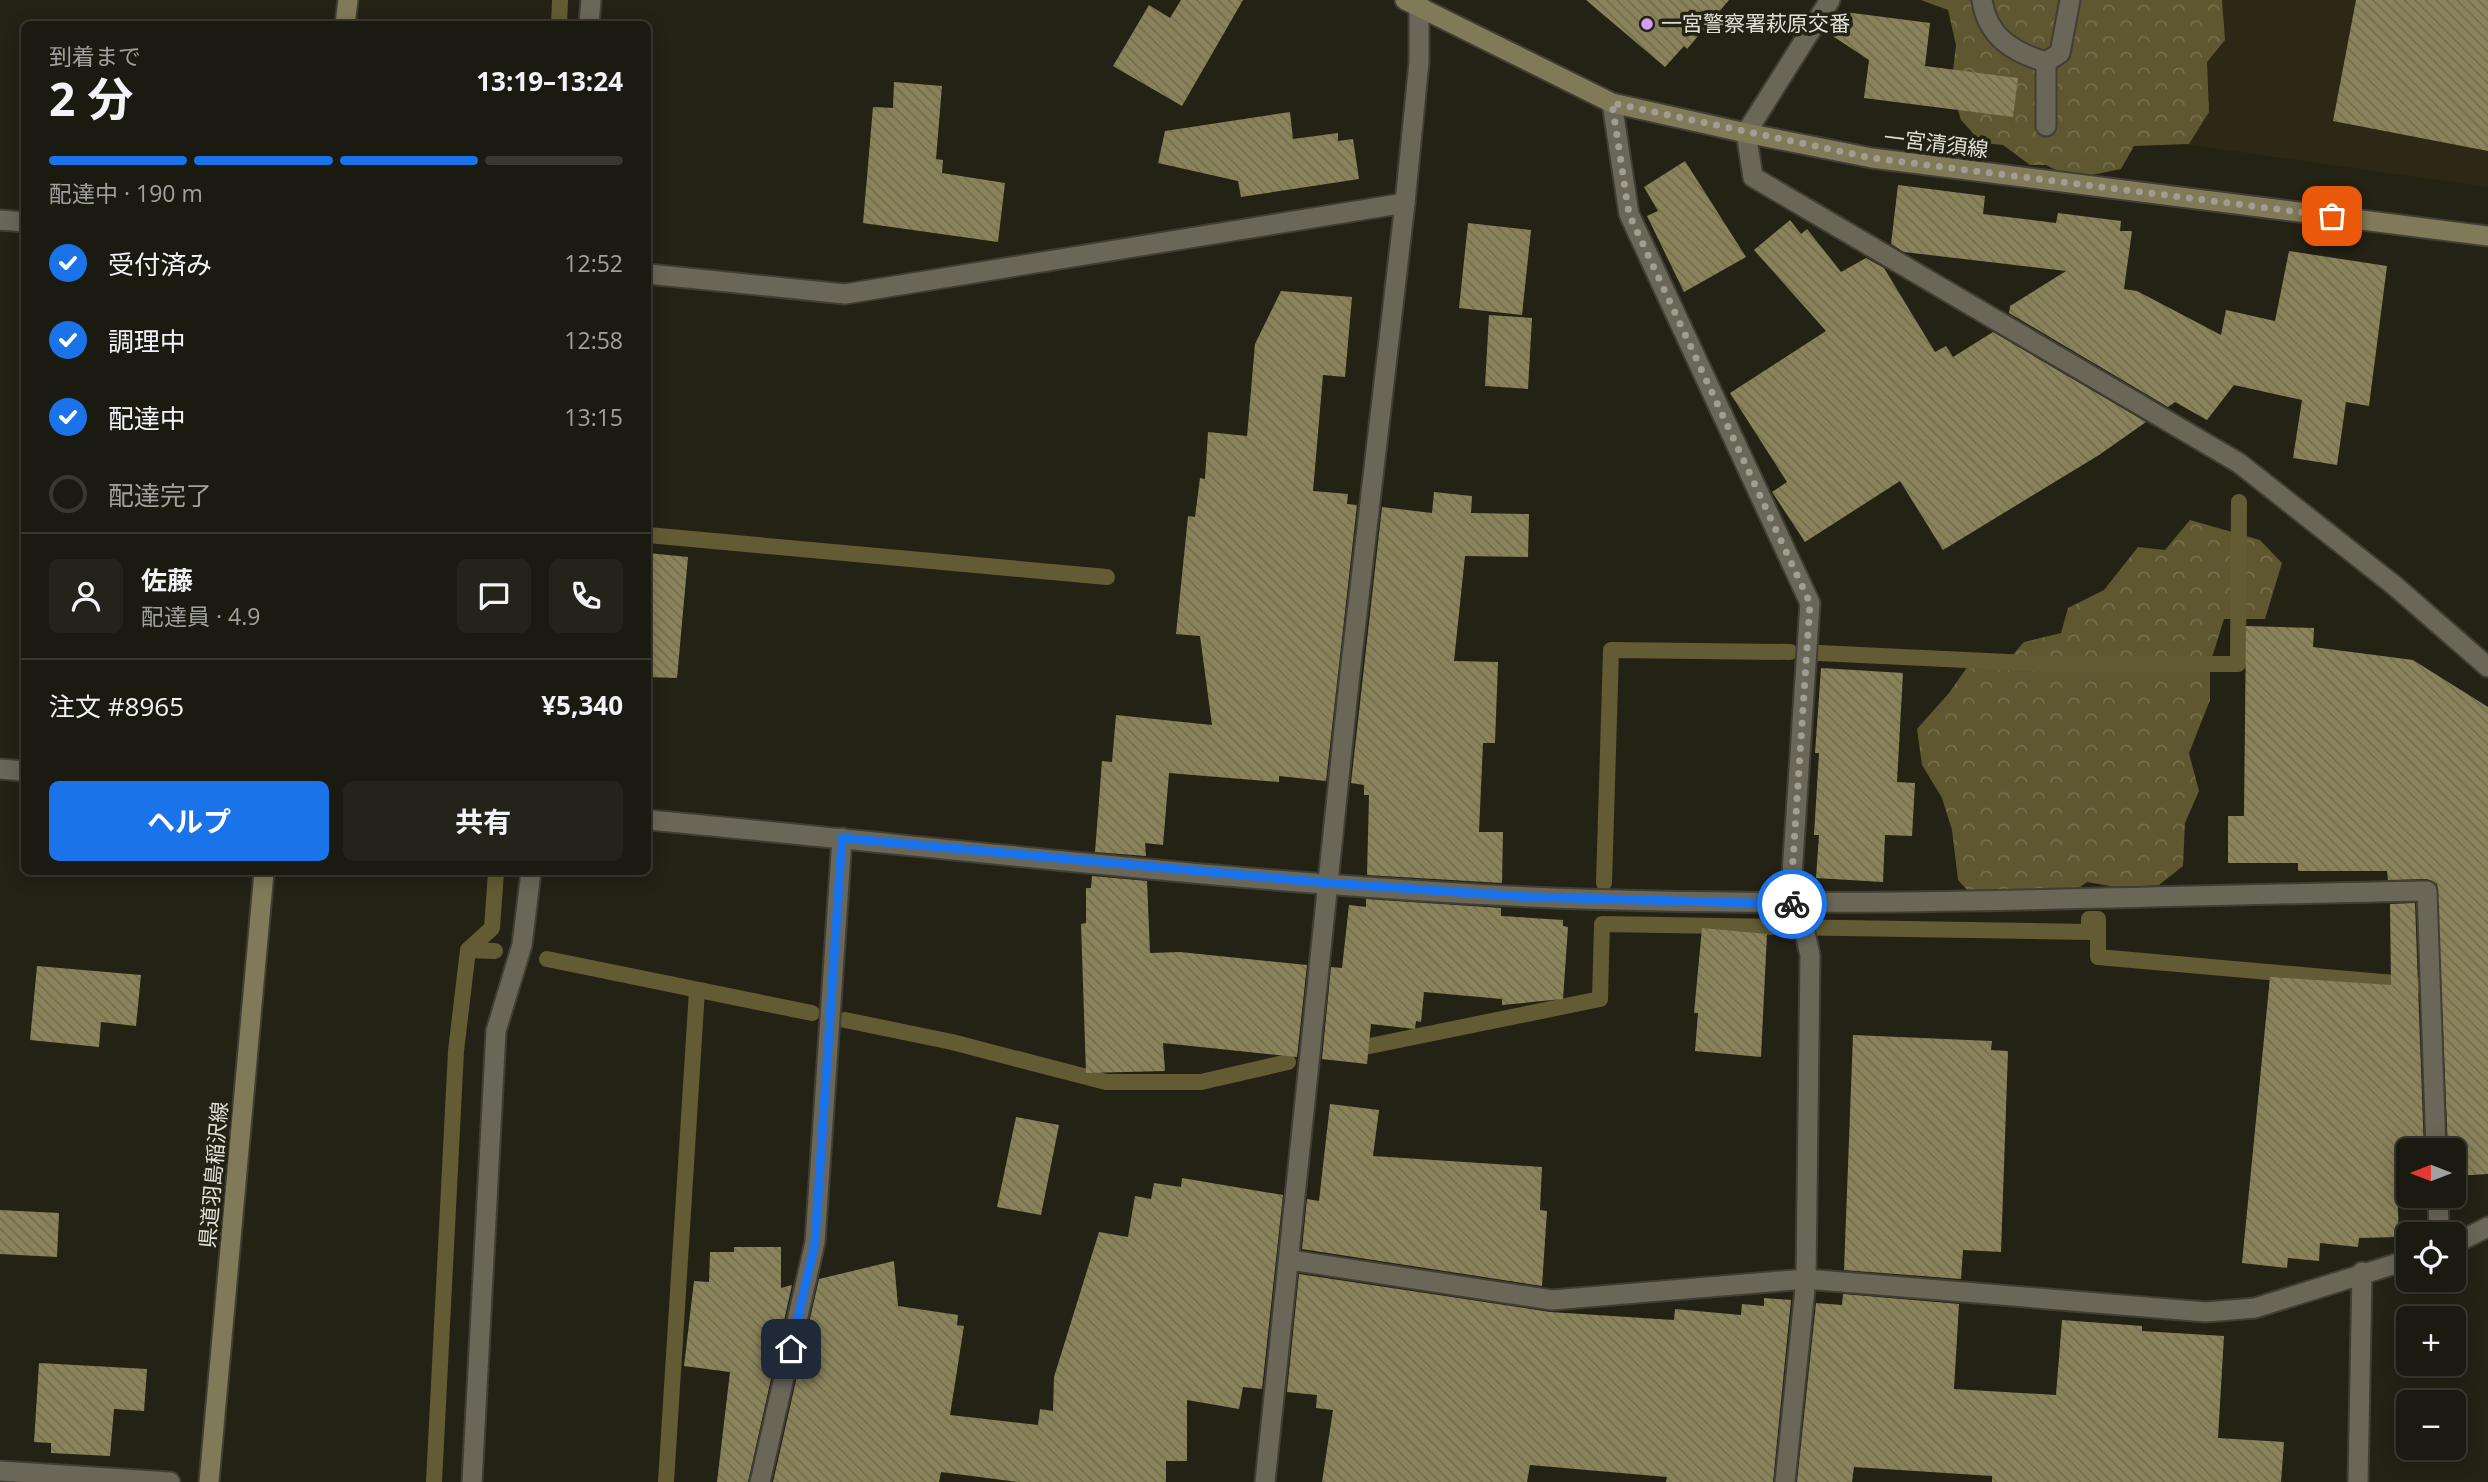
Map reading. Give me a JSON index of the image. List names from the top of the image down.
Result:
{
  "streets": {
    "main road": ["一宮清須線", "県道羽島稲沢線"]
  },
  "places": ["一宮警察署萩原交番"],
  "north": "left",
  "page": {
    "heading": ["2 分", "到着まで", "13:19–13:24"],
    "panel": [
      "佐藤",
      "配達員 · 4.9",
      "注文 #8965",
      "¥5,340"
    ],
    "bar": "配達中 · 190 m",
    "list": [
      ["受付済み", "12:52"],
      ["調理中", "12:58"],
      ["配達中", "13:15"],
      "配達完了"
    ],
    "buttons": ["ヘルプ", "共有"],
    "map_buttons": ["+", "−"]
  }
}
